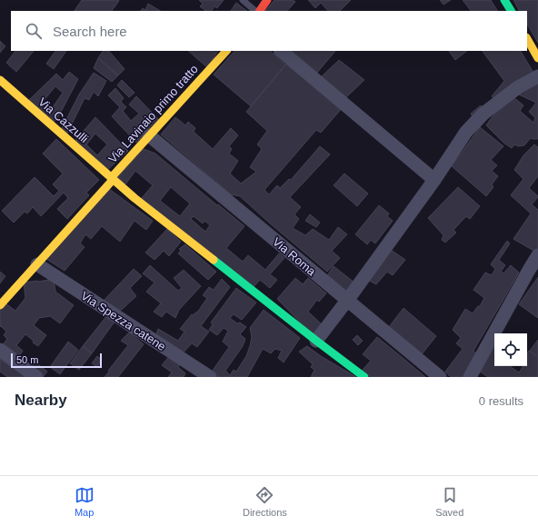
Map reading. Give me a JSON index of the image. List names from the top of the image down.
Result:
{
  "streets": {
    "street": [
      "Via Lavinaio primo tratto",
      "Via Cazzulli",
      "Via Roma",
      "Via Spezza catene"
    ]
  },
  "crossings": [
    ["Via Lavinaio primo tratto", "Via Cazzulli"],
    ["Via Lavinaio primo tratto", "Via Roma"],
    ["Via Lavinaio primo tratto", "Via Spezza catene"]
  ],
  "scale_bar": "50 m",
  "page": {
    "search": "Search here",
    "scale": "50 m",
    "heading": ["Nearby", "0 results"],
    "nav": ["Map", "Directions", "Saved"]
  }
}
